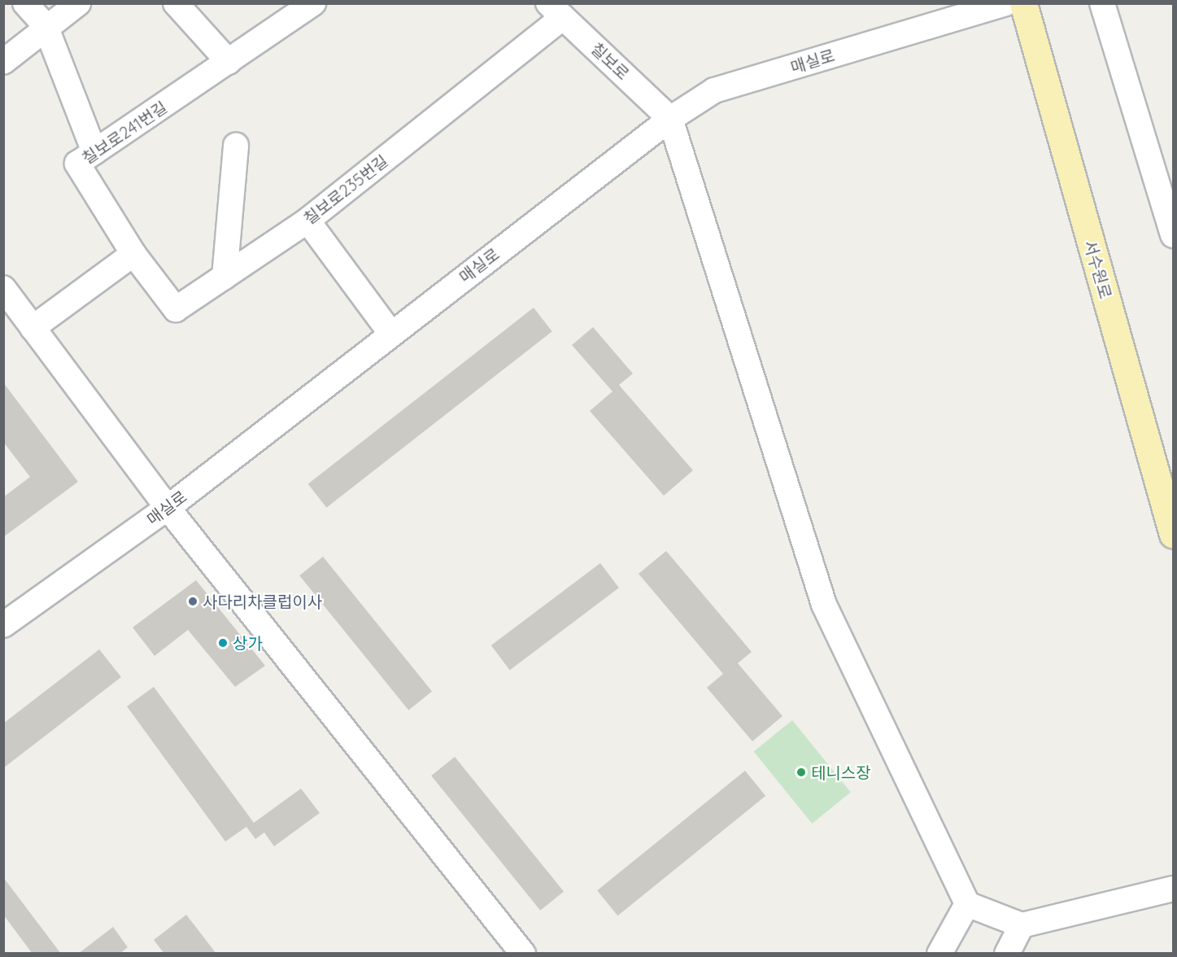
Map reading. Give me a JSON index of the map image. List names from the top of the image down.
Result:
{
  "streets": {
    "main road": ["서수원로"],
    "street": [
      "칠보로",
      "매실로",
      "칠보로241번길",
      "칠보로235번길"
    ]
  },
  "crossings": [
    ["칠보로", "매실로"],
    ["칠보로", "칠보로235번길"],
    ["칠보로241번길", "칠보로235번길"]
  ],
  "places": ["사다리차클럽이사", "상가", "테니스장"]
}
